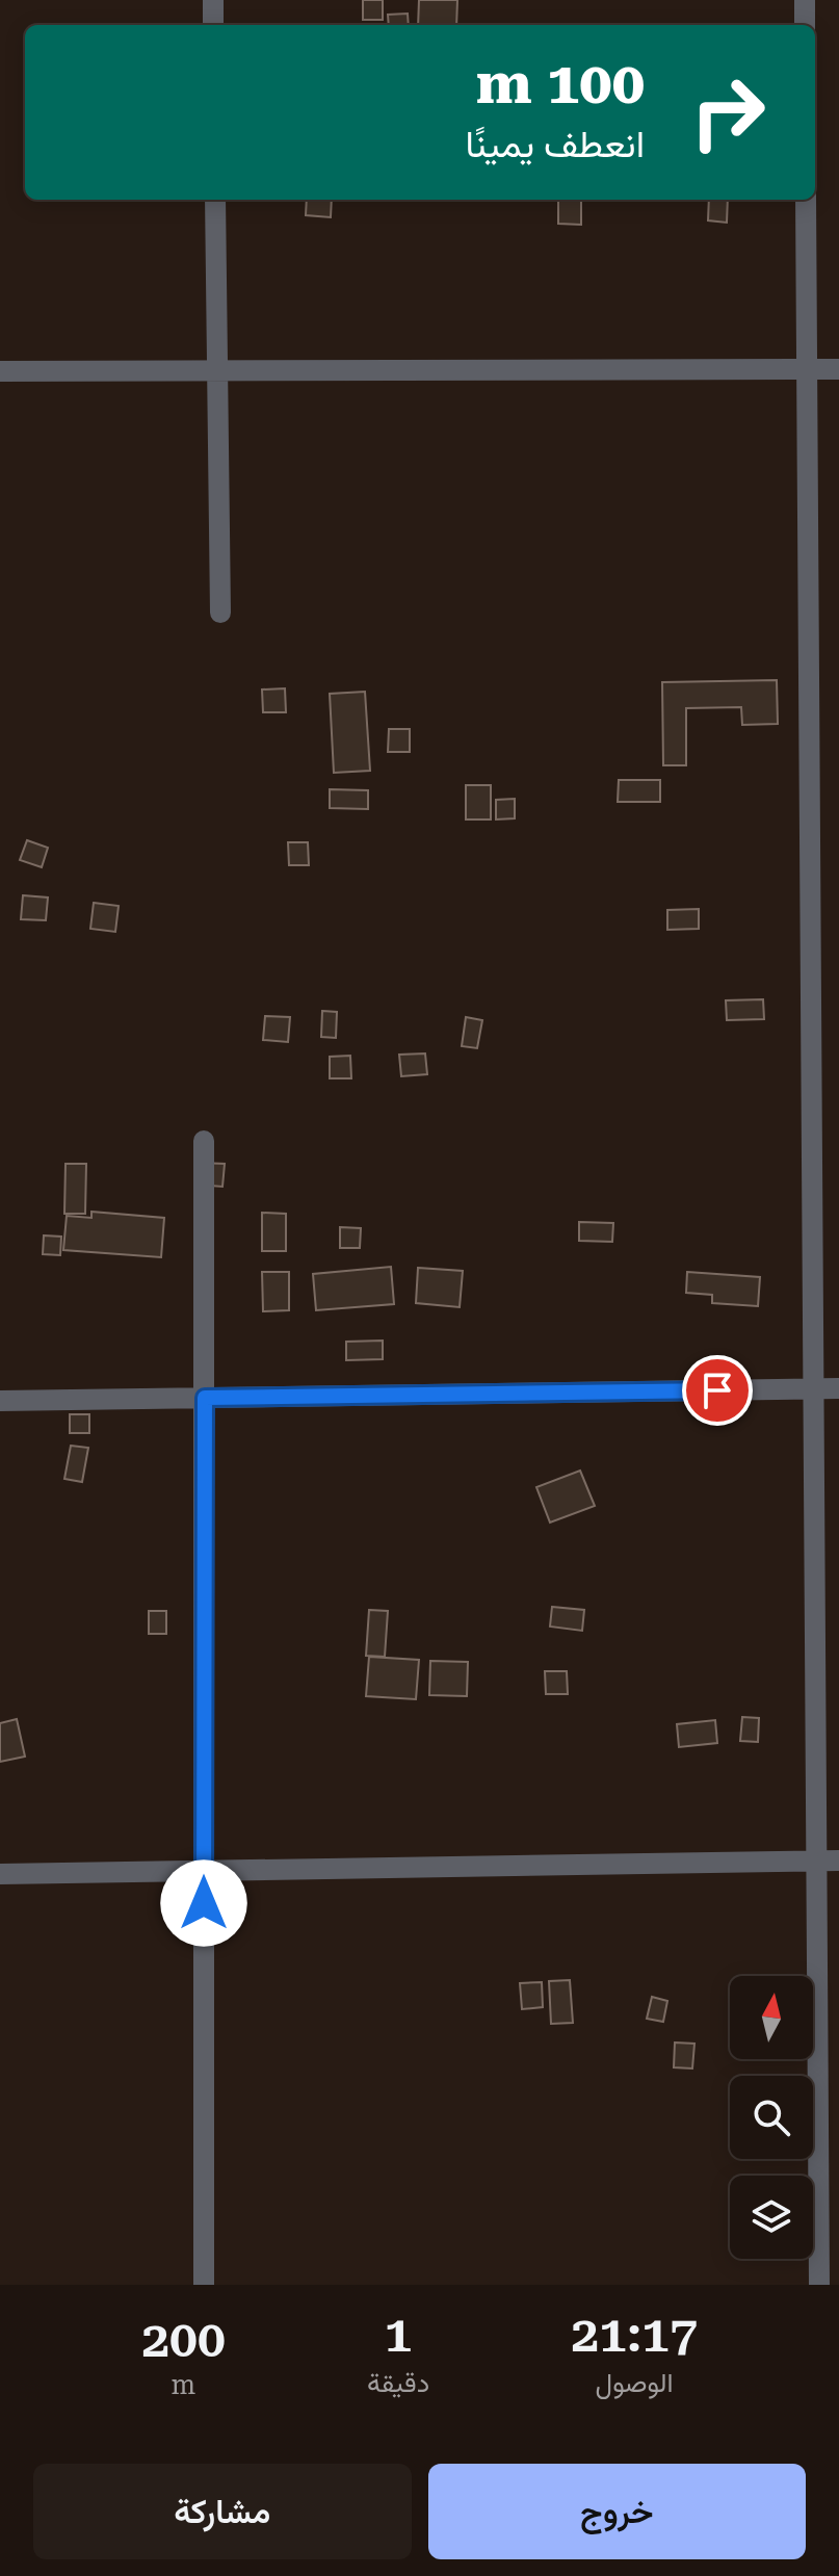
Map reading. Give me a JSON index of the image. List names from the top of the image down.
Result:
{
  "north": "top",
  "page": {
    "turn": ["100 m", "انعطف يمينًا"],
    "eta": [
      "21:17",
      "الوصول",
      "1",
      "دقيقة",
      "200",
      "m"
    ],
    "buttons": ["خروج", "مشاركة"]
  }
}
